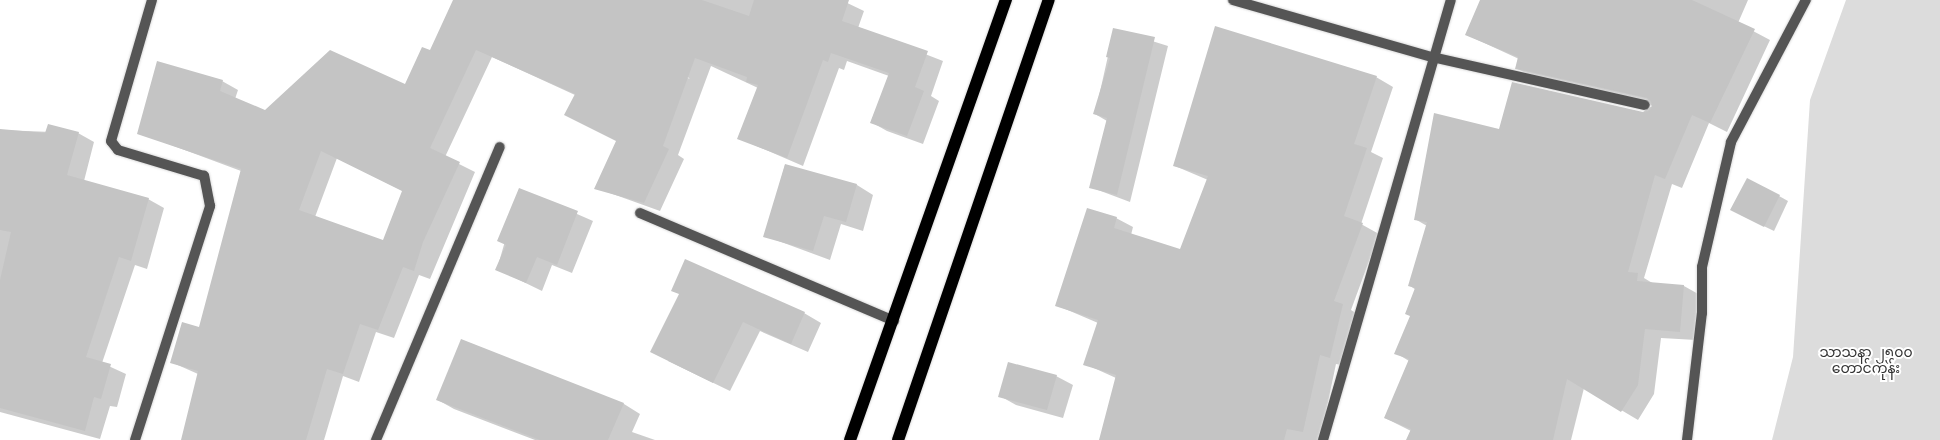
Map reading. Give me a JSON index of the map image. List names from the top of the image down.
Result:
{
  "parks": ["သာသနာ ၂၅၀၀ တောင်ကုန်း"]
}
